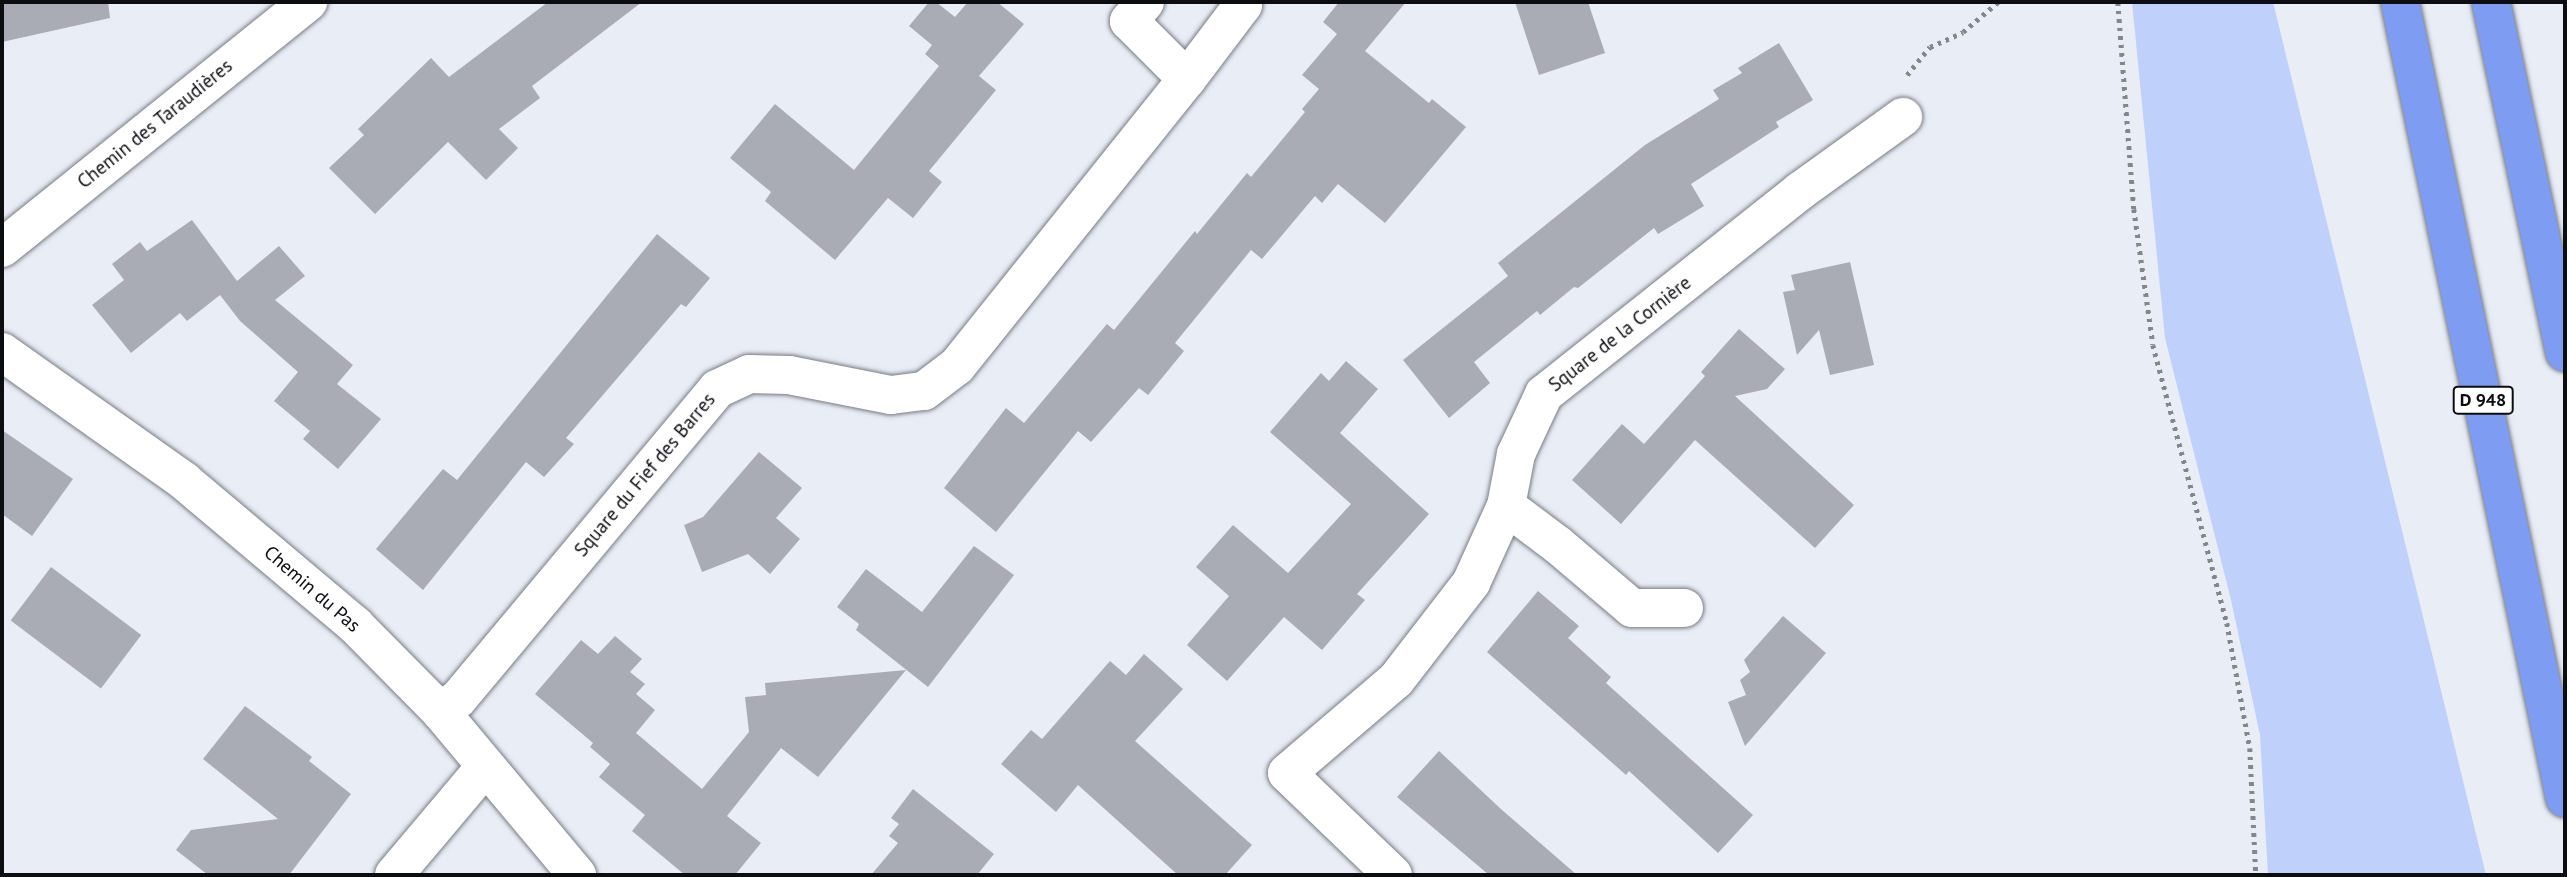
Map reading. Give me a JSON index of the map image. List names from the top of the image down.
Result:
{
  "streets": {
    "highway": ["D 948"],
    "street": [
      "Chemin des Taraudières",
      "Square de la Cornière",
      "Square du Fief des Barres",
      "Chemin du Pas"
    ]
  },
  "crossings": [
    ["Square du Fief des Barres", "Chemin du Pas"]
  ]
}
